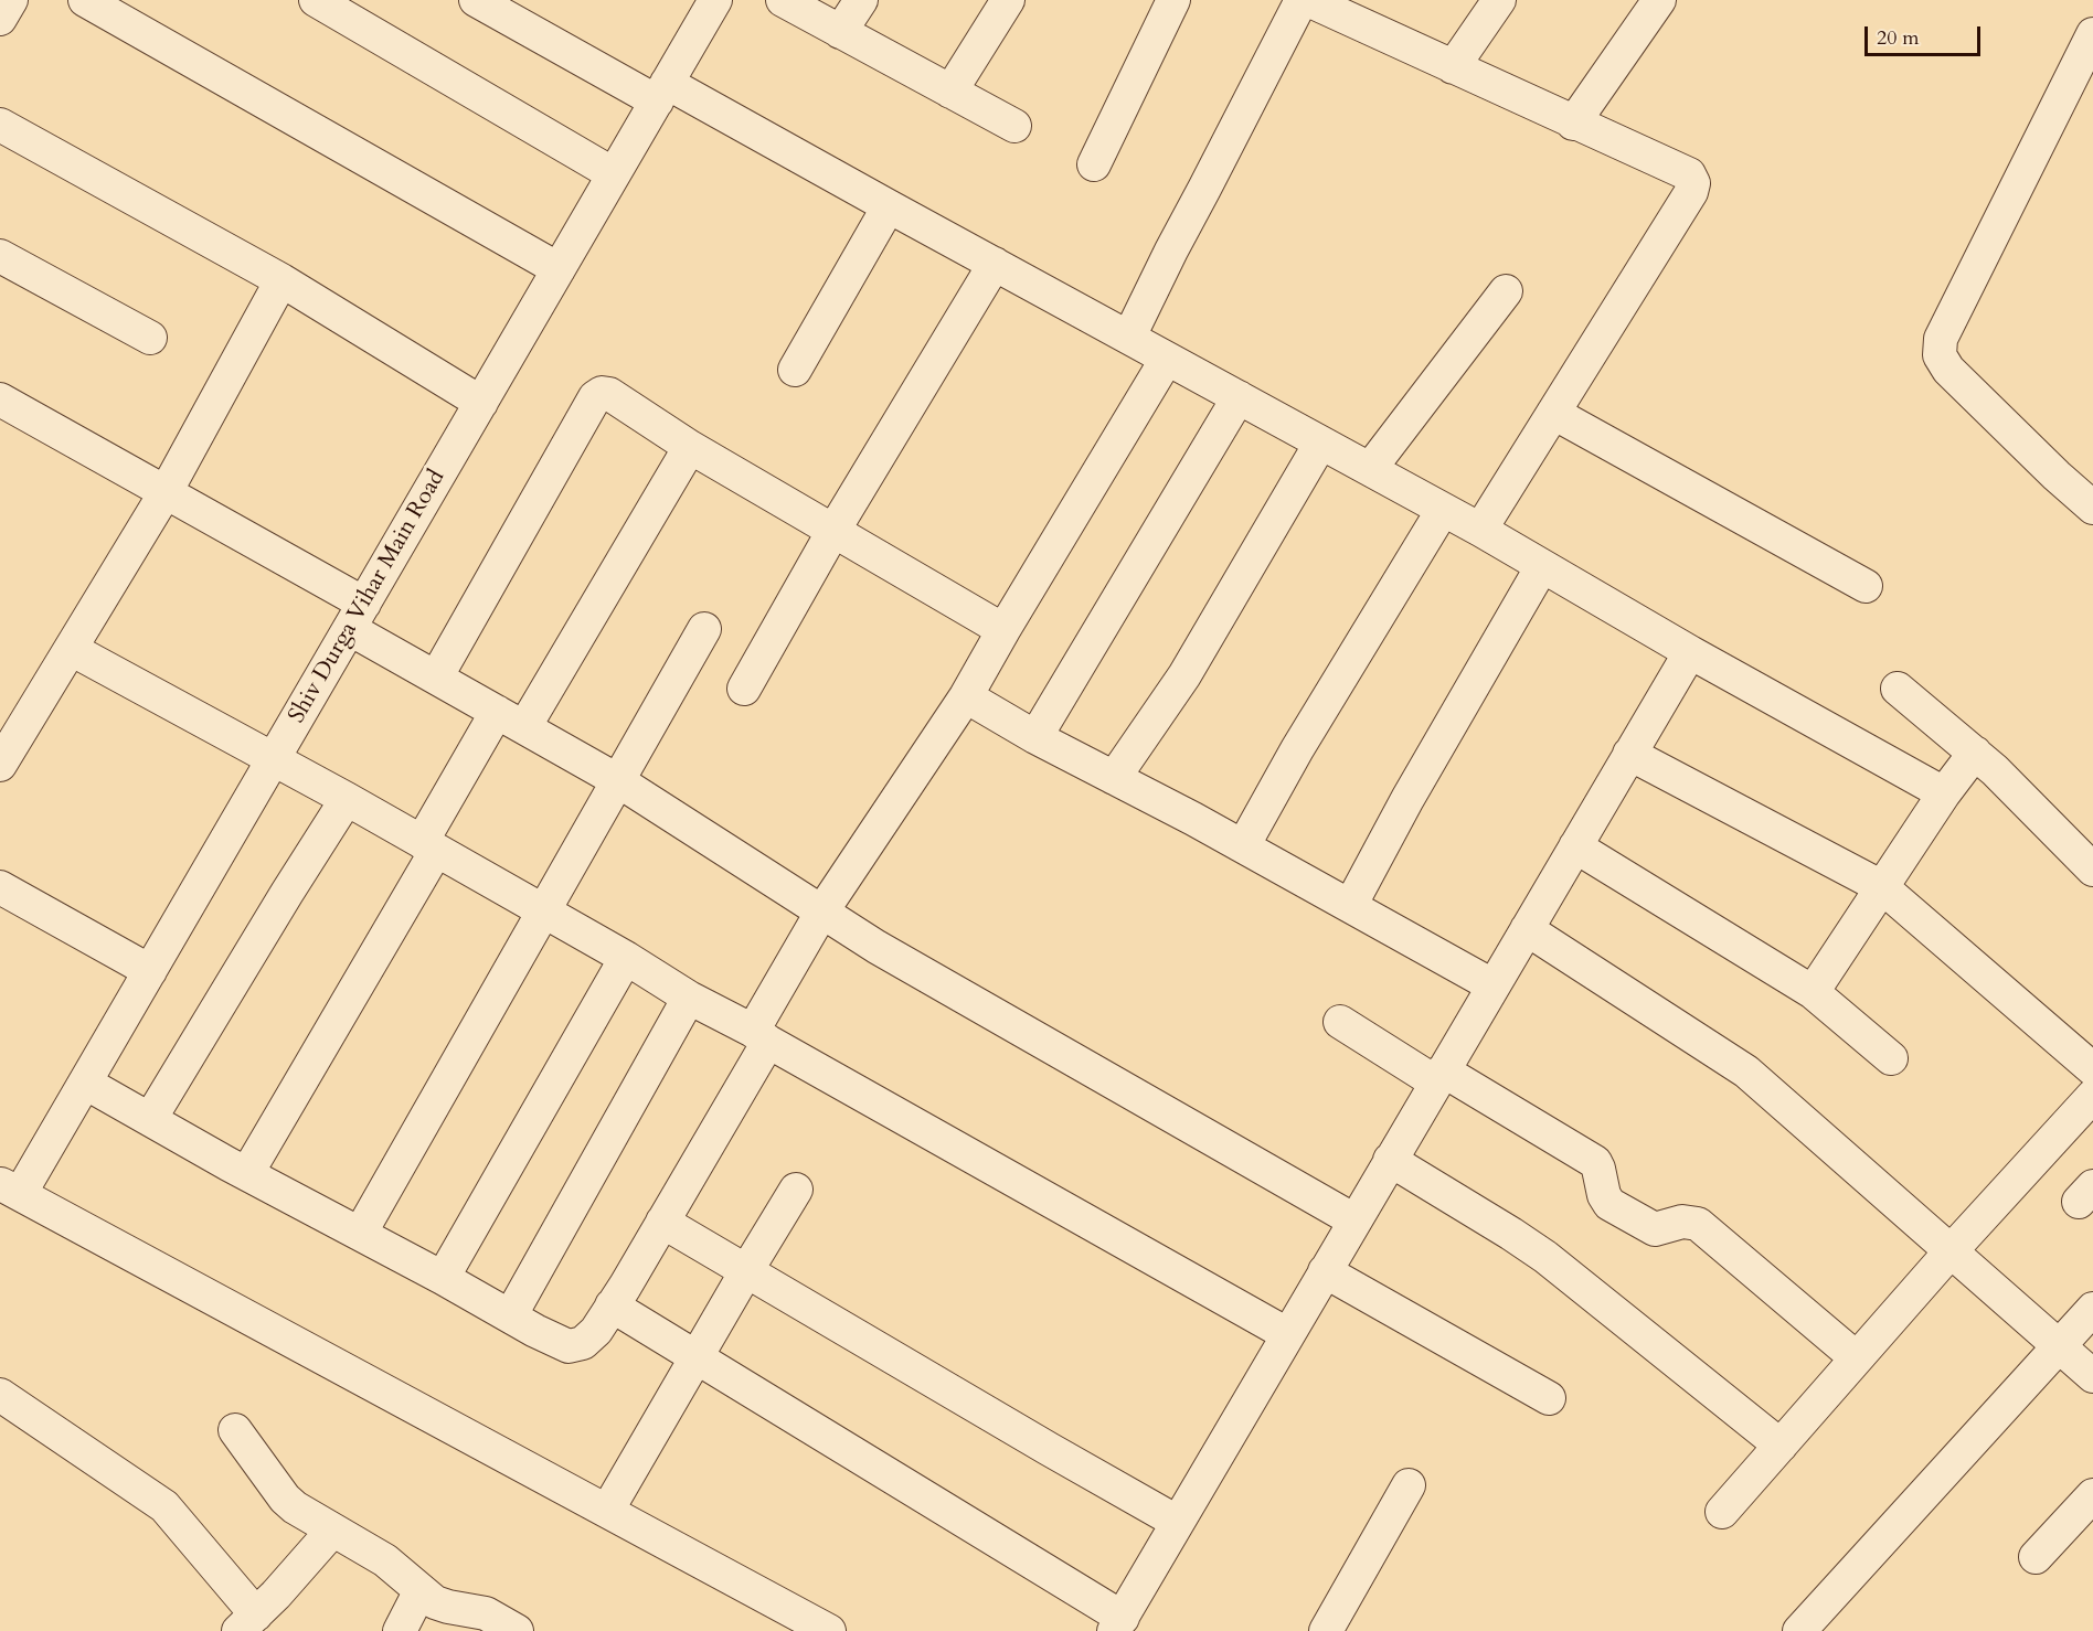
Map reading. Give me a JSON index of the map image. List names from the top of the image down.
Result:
{
  "streets": {
    "street": ["Shiv Durga Vihar Main Road"]
  },
  "scale_bar": "20 m"
}
